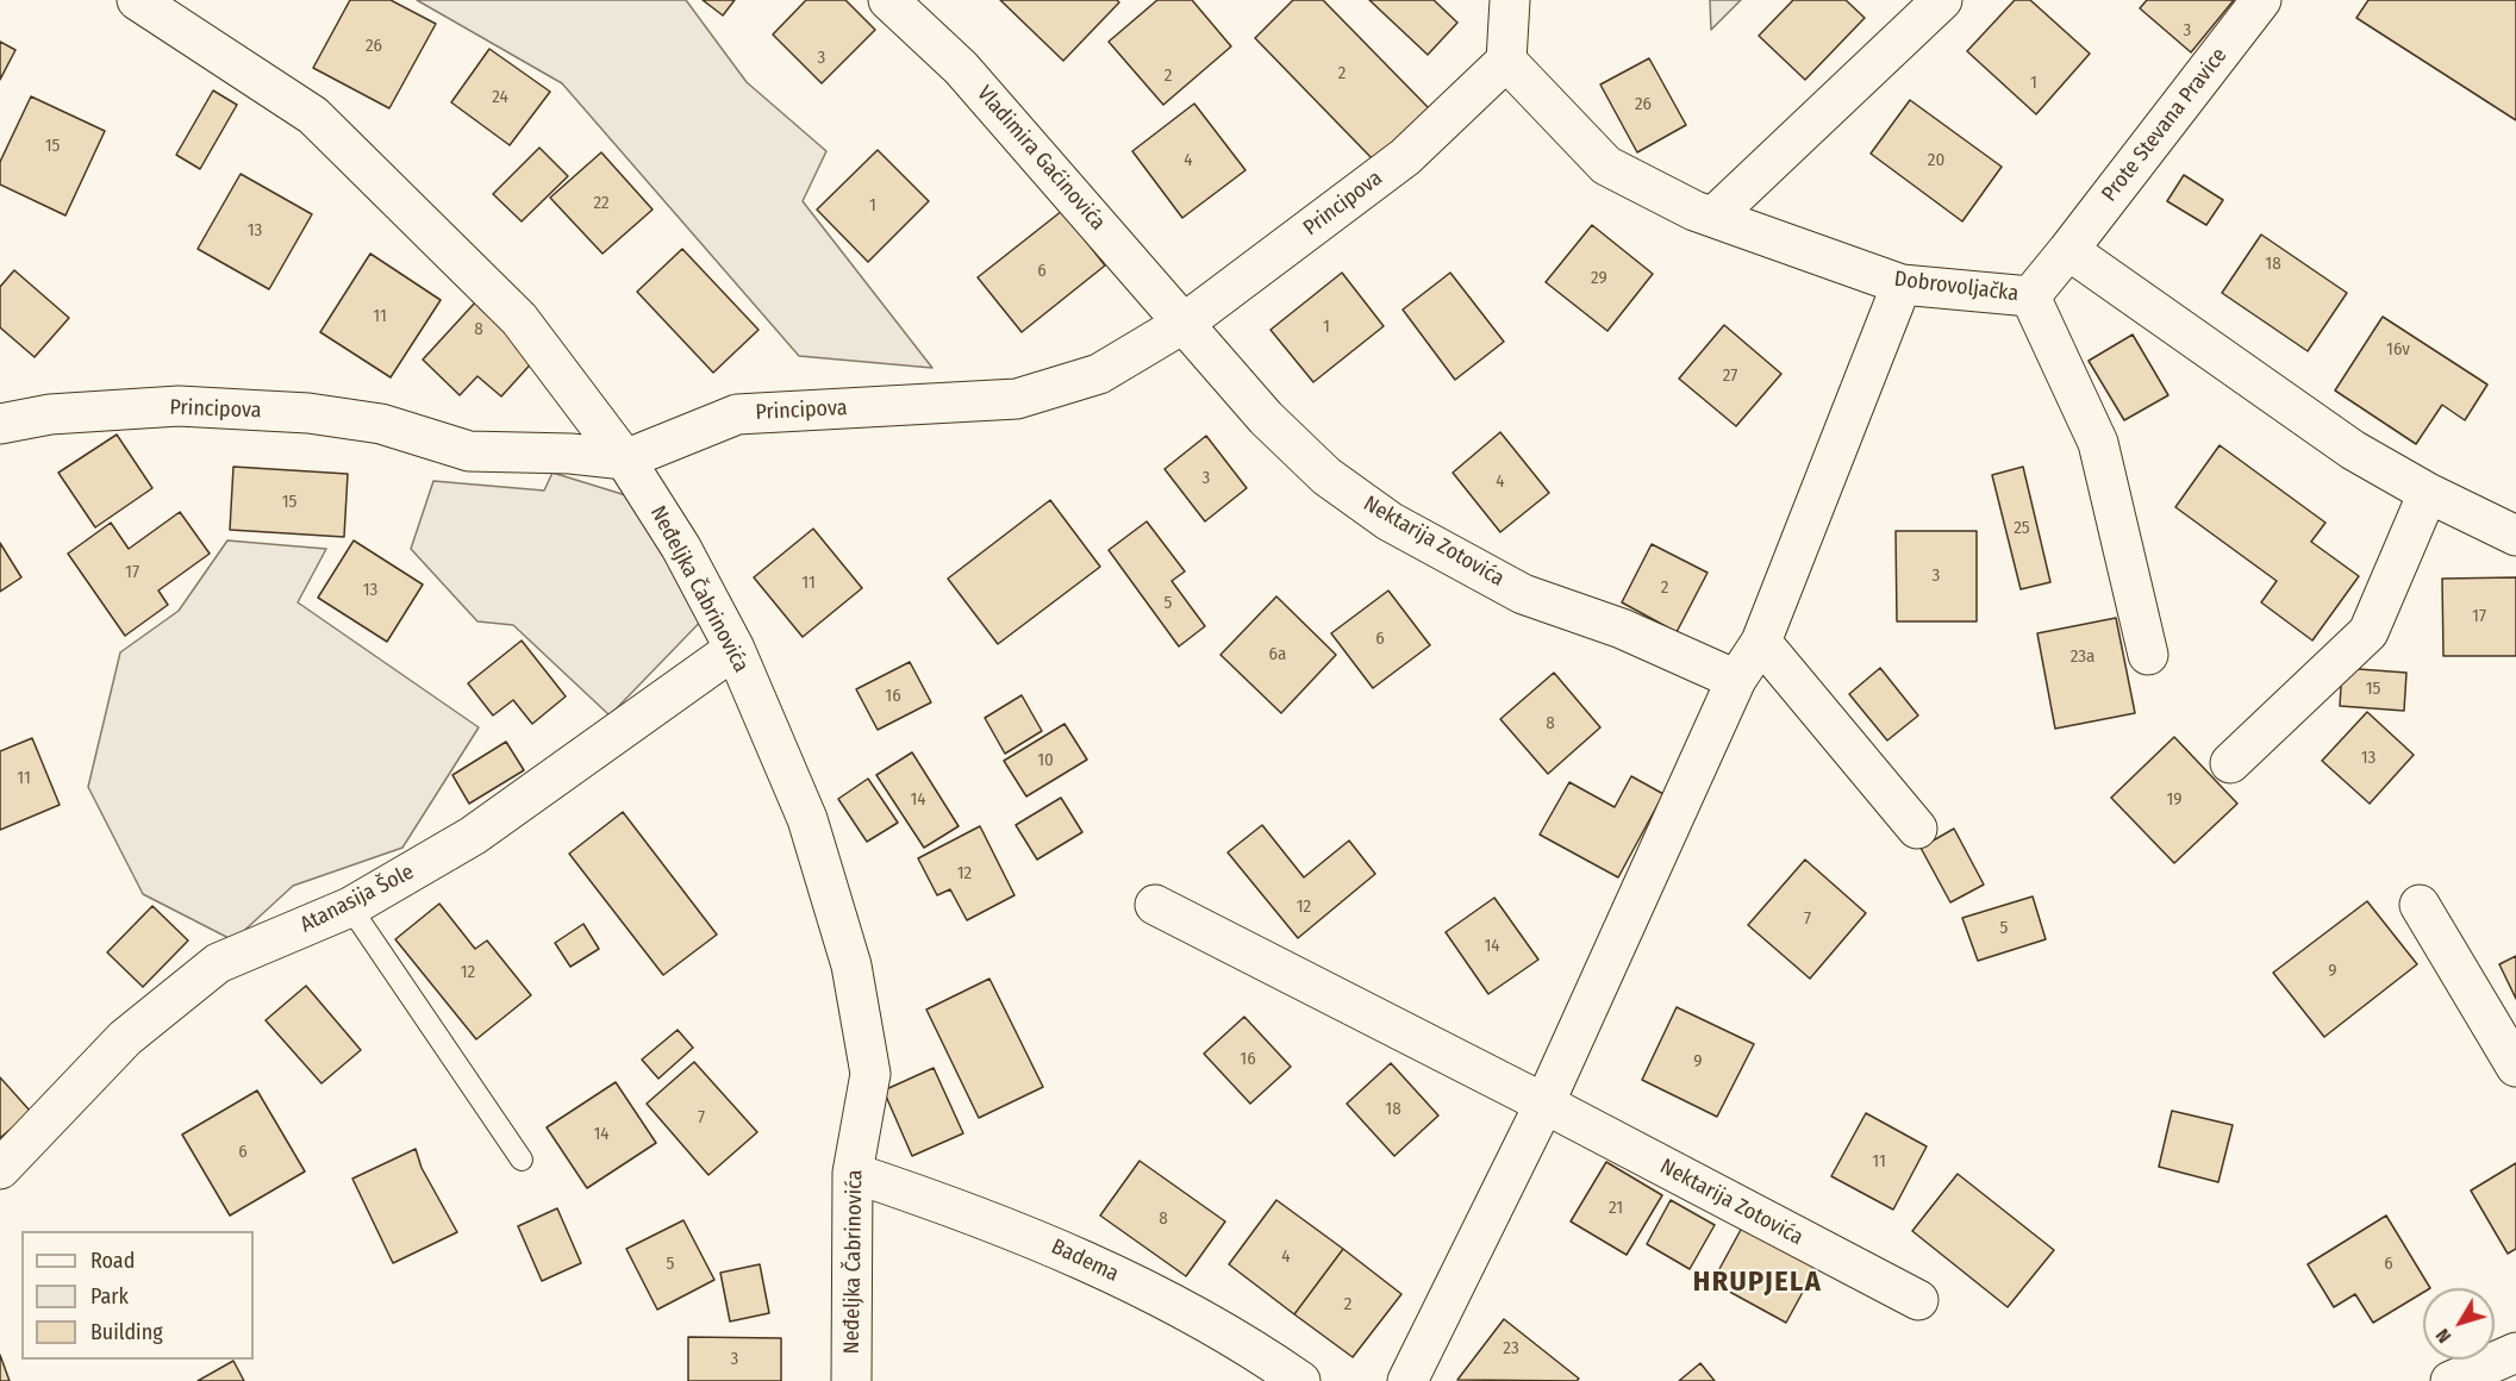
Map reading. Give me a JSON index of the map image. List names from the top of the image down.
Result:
{
  "streets": {
    "street": [
      "Prote Stevana Pravice",
      "Vladimira Gaćinovića",
      "Principova",
      "Dobrovoljačka",
      "Nektarija Zotovića",
      "Neđeljka Čabrinovića",
      "Atanasija Šole",
      "Badema"
    ]
  },
  "crossings": [
    ["Prote Stevana Pravice", "Dobrovoljačka"],
    ["Vladimira Gaćinovića", "Principova"],
    ["Vladimira Gaćinovića", "Nektarija Zotovića"],
    ["Principova", "Dobrovoljačka"],
    ["Principova", "Nektarija Zotovića"],
    ["Principova", "Neđeljka Čabrinovića"],
    ["Neđeljka Čabrinovića", "Atanasija Šole"],
    ["Neđeljka Čabrinovića", "Badema"]
  ],
  "districts": ["HRUPJELA"],
  "house_numbers": [
    "3",
    "26",
    "3",
    "2",
    "2",
    "1",
    "24",
    "26",
    "15",
    "4",
    "20",
    "22",
    "1",
    "13",
    "18",
    "6",
    "29",
    "11",
    "1",
    "8",
    "16v",
    "27",
    "3",
    "4",
    "15",
    "25",
    "17",
    "3",
    "11",
    "2",
    "13",
    "5",
    "17",
    "6",
    "6а",
    "23a",
    "15",
    "16",
    "8",
    "13",
    "10",
    "11",
    "14",
    "19",
    "12",
    "12",
    "7",
    "5",
    "14",
    "9",
    "12",
    "16",
    "9",
    "18",
    "7",
    "14",
    "6",
    "11",
    "21",
    "8",
    "4",
    "5",
    "6",
    "2",
    "23",
    "3"
  ],
  "legend": ["Road", "Park", "Building"],
  "north": "bottom left"
}
